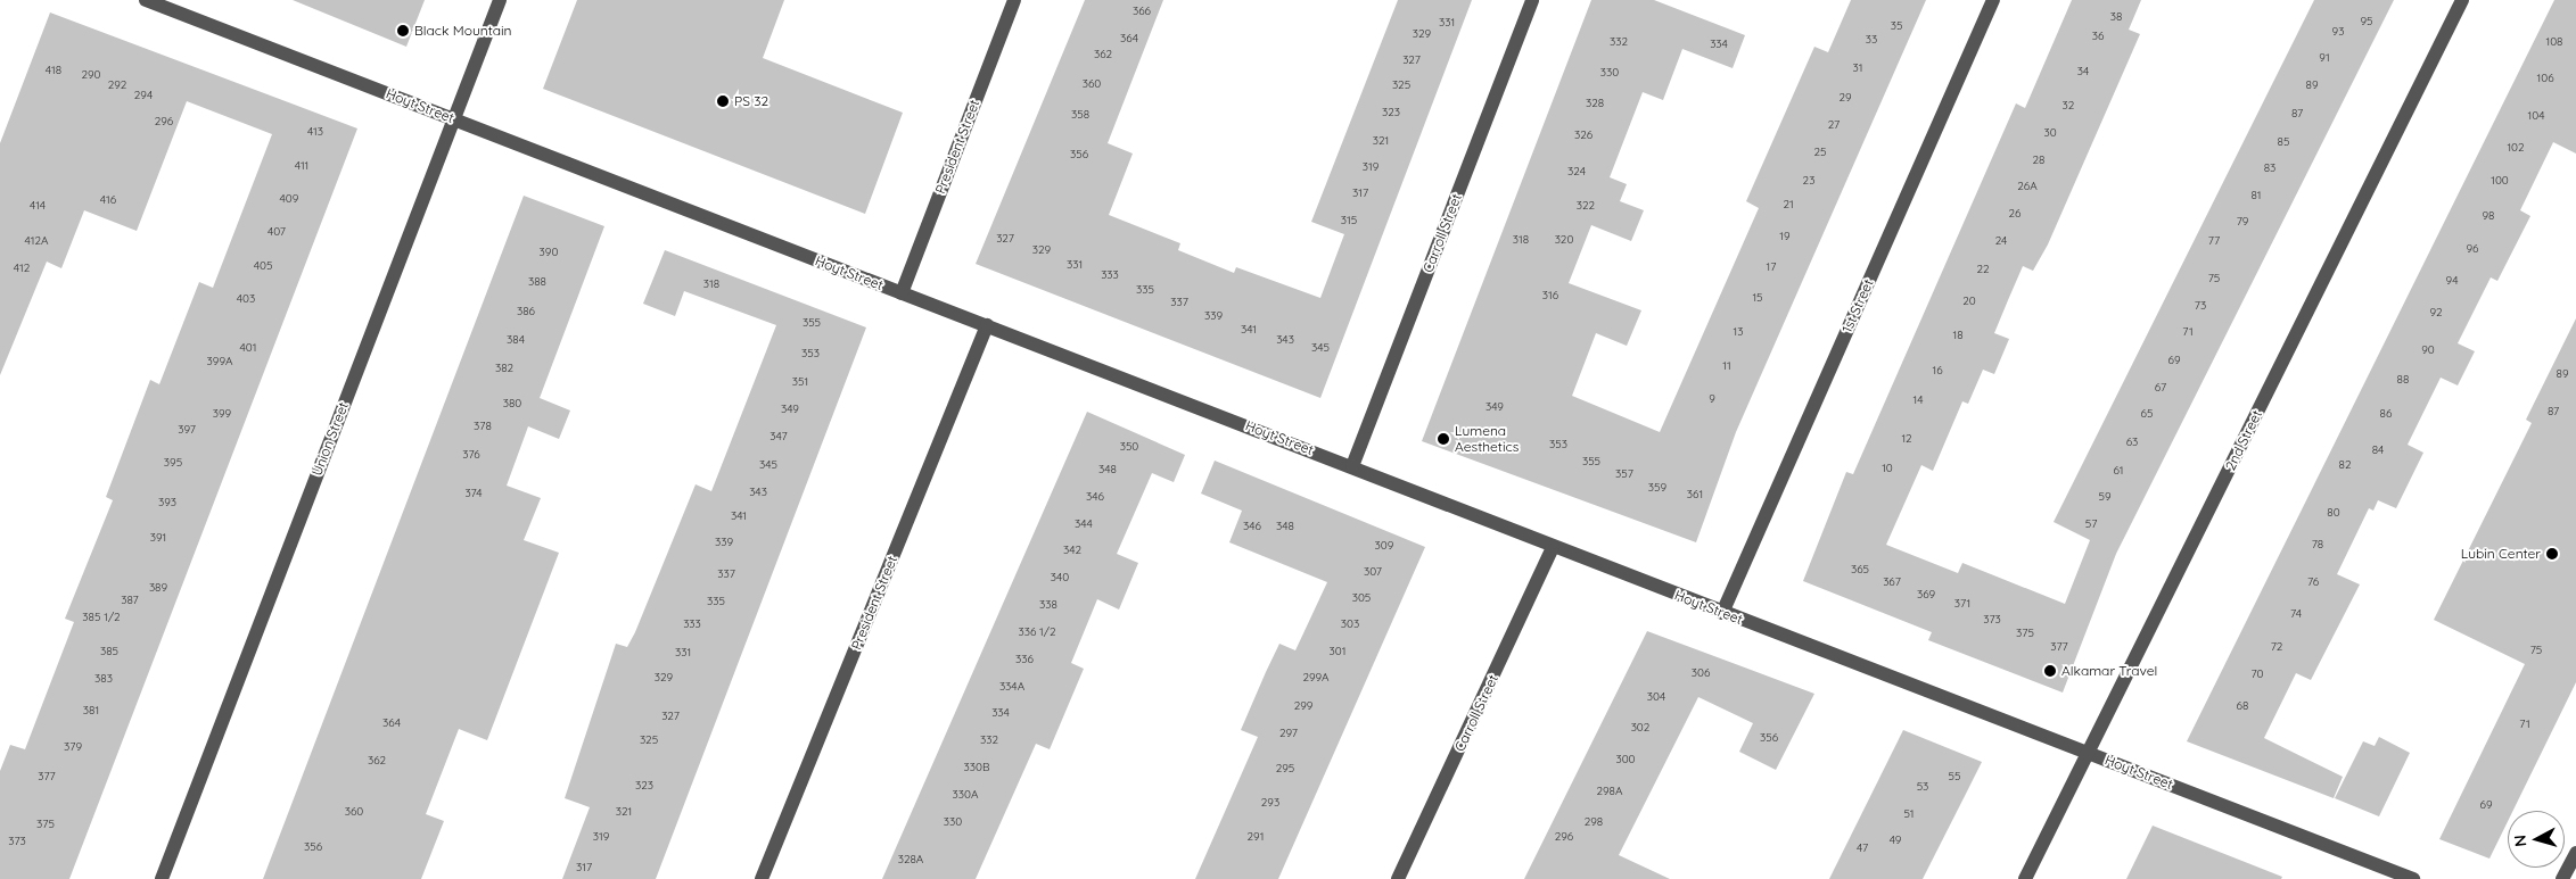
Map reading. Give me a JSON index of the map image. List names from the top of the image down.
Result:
{
  "streets": {
    "street": [
      "Hoyt Street",
      "President Street",
      "Carroll Street",
      "1st Street",
      "Union Street",
      "2nd Street"
    ]
  },
  "crossings": [
    ["Hoyt Street", "President Street"],
    ["Hoyt Street", "Carroll Street"],
    ["Hoyt Street", "1st Street"],
    ["Hoyt Street", "Union Street"],
    ["Hoyt Street", "2nd Street"]
  ],
  "places": [
    "Black Mountain",
    "PS 32",
    "Lumena Aesthetics",
    "Lubin Center",
    "Alkamar Travel"
  ],
  "house_numbers": [
    "366",
    "38",
    "95",
    "331",
    "35",
    "93",
    "329",
    "36",
    "364",
    "33",
    "332",
    "108",
    "334",
    "362",
    "91",
    "327",
    "31",
    "418",
    "34",
    "330",
    "290",
    "106",
    "360",
    "292",
    "325",
    "89",
    "294",
    "29",
    "328",
    "32",
    "323",
    "87",
    "358",
    "104",
    "296",
    "27",
    "413",
    "30",
    "326",
    "321",
    "85",
    "102",
    "25",
    "356",
    "28",
    "411",
    "319",
    "83",
    "324",
    "23",
    "100",
    "26A",
    "317",
    "81",
    "409",
    "416",
    "21",
    "414",
    "322",
    "26",
    "98",
    "315",
    "79",
    "407",
    "19",
    "327",
    "318",
    "320",
    "412A",
    "24",
    "77",
    "96",
    "329",
    "390",
    "331",
    "405",
    "17",
    "412",
    "22",
    "333",
    "75",
    "94",
    "388",
    "318",
    "335",
    "316",
    "15",
    "403",
    "20",
    "337",
    "73",
    "386",
    "92",
    "339",
    "355",
    "341",
    "13",
    "71",
    "18",
    "384",
    "343",
    "401",
    "345",
    "90",
    "353",
    "69",
    "399A",
    "11",
    "382",
    "16",
    "89",
    "88",
    "351",
    "67",
    "9",
    "14",
    "380",
    "349",
    "349",
    "87",
    "399",
    "65",
    "86",
    "378",
    "397",
    "347",
    "12",
    "63",
    "353",
    "350",
    "84",
    "376",
    "355",
    "395",
    "345",
    "82",
    "10",
    "348",
    "61",
    "357",
    "359",
    "343",
    "374",
    "361",
    "346",
    "59",
    "393",
    "80",
    "341",
    "344",
    "57",
    "346",
    "348",
    "391",
    "339",
    "78",
    "309",
    "342",
    "365",
    "307",
    "337",
    "340",
    "367",
    "76",
    "389",
    "369",
    "305",
    "387",
    "335",
    "371",
    "338",
    "74",
    "385 1/2",
    "373",
    "333",
    "303",
    "336 1/2",
    "375",
    "377",
    "72",
    "75",
    "385",
    "301",
    "331",
    "336",
    "306",
    "70",
    "329",
    "299A",
    "383",
    "334A",
    "304",
    "299",
    "68",
    "381",
    "334",
    "327",
    "364",
    "71",
    "302",
    "297",
    "356",
    "325",
    "332",
    "379",
    "300",
    "362",
    "330B",
    "295",
    "377",
    "55",
    "323",
    "53",
    "298A",
    "330A",
    "293",
    "69",
    "360",
    "321",
    "51",
    "330",
    "298",
    "375",
    "319",
    "291",
    "296",
    "49",
    "373",
    "356",
    "47",
    "328A",
    "317"
  ],
  "north": "left"
}
